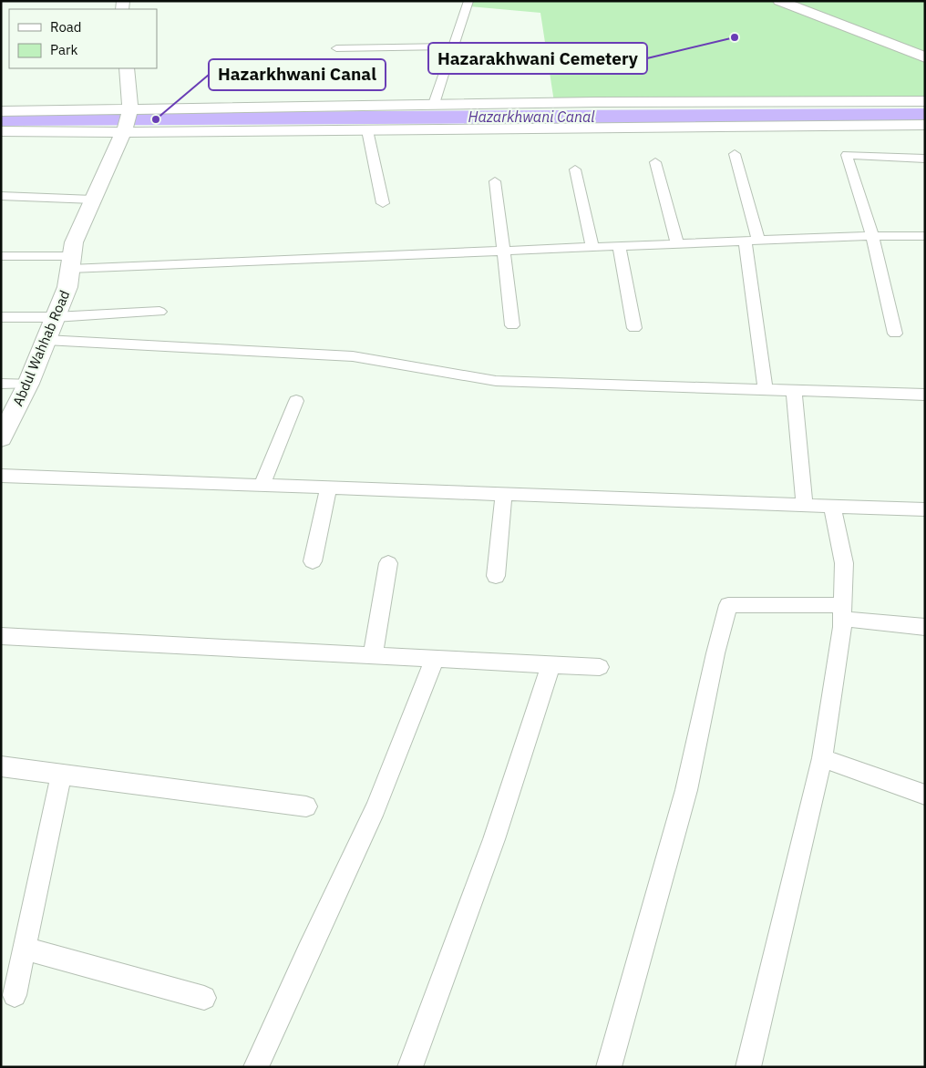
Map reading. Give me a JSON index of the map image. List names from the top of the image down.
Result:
{
  "streets": {
    "street": ["Abdul Wahhab Road"]
  },
  "water": ["Hazarkhwani Canal"],
  "places": ["Hazarakhwani Cemetery", "Hazarkhwani Canal"],
  "legend": ["Road", "Park"]
}
